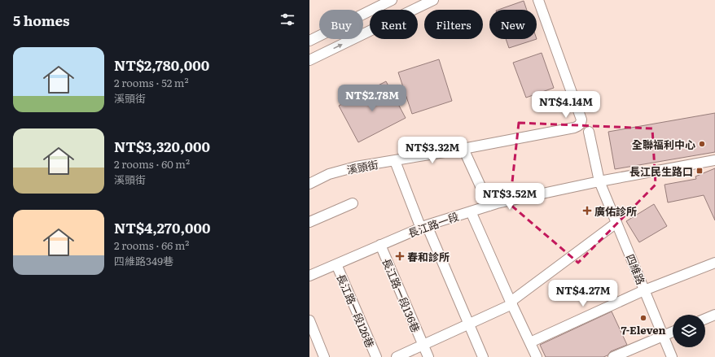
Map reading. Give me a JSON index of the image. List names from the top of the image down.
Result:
{
  "streets": {
    "street": [
      "溪頭街",
      "長江路一段",
      "四維路",
      "長江路一段136巷",
      "長江路一段126巷"
    ]
  },
  "crossings": [
    ["長江路一段", "四維路"],
    ["長江路一段", "長江路一段136巷"],
    ["長江路一段", "長江路一段126巷"]
  ],
  "places": {
    "other": ["全聯福利中心", "7-Eleven"],
    "transit": ["長江民生路口"],
    "health": ["廣佑診所", "春和診所"]
  },
  "page": {
    "heading": "5 homes",
    "chip": [
      "Buy",
      "Rent",
      "Filters",
      "New"
    ],
    "list": [
      {
        "name": "NT$2,780,000",
        "note": "2 rooms · 52 m² · 溪頭街"
      },
      {
        "name": "NT$3,320,000",
        "note": "2 rooms · 60 m² · 溪頭街"
      },
      {
        "name": "NT$4,270,000",
        "note": "2 rooms · 66 m² · 四維路349巷"
      }
    ],
    "price": [
      "NT$2.78M",
      "NT$4.14M",
      "NT$3.32M",
      "NT$3.52M",
      "NT$4.27M"
    ]
  }
}
